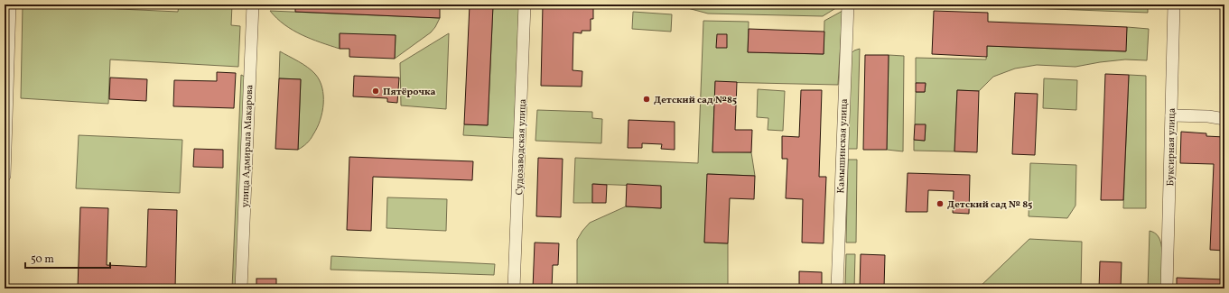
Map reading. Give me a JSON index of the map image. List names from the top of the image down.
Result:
{
  "streets": {
    "street": [
      "улица Адмирала Макарова",
      "Камышинская улица",
      "Судозаводская улица",
      "Буксирная улица"
    ]
  },
  "places": ["Пятёрочка", "Детский сад №85", "Детский сад № 85"],
  "scale_bar": "50 m"
}
